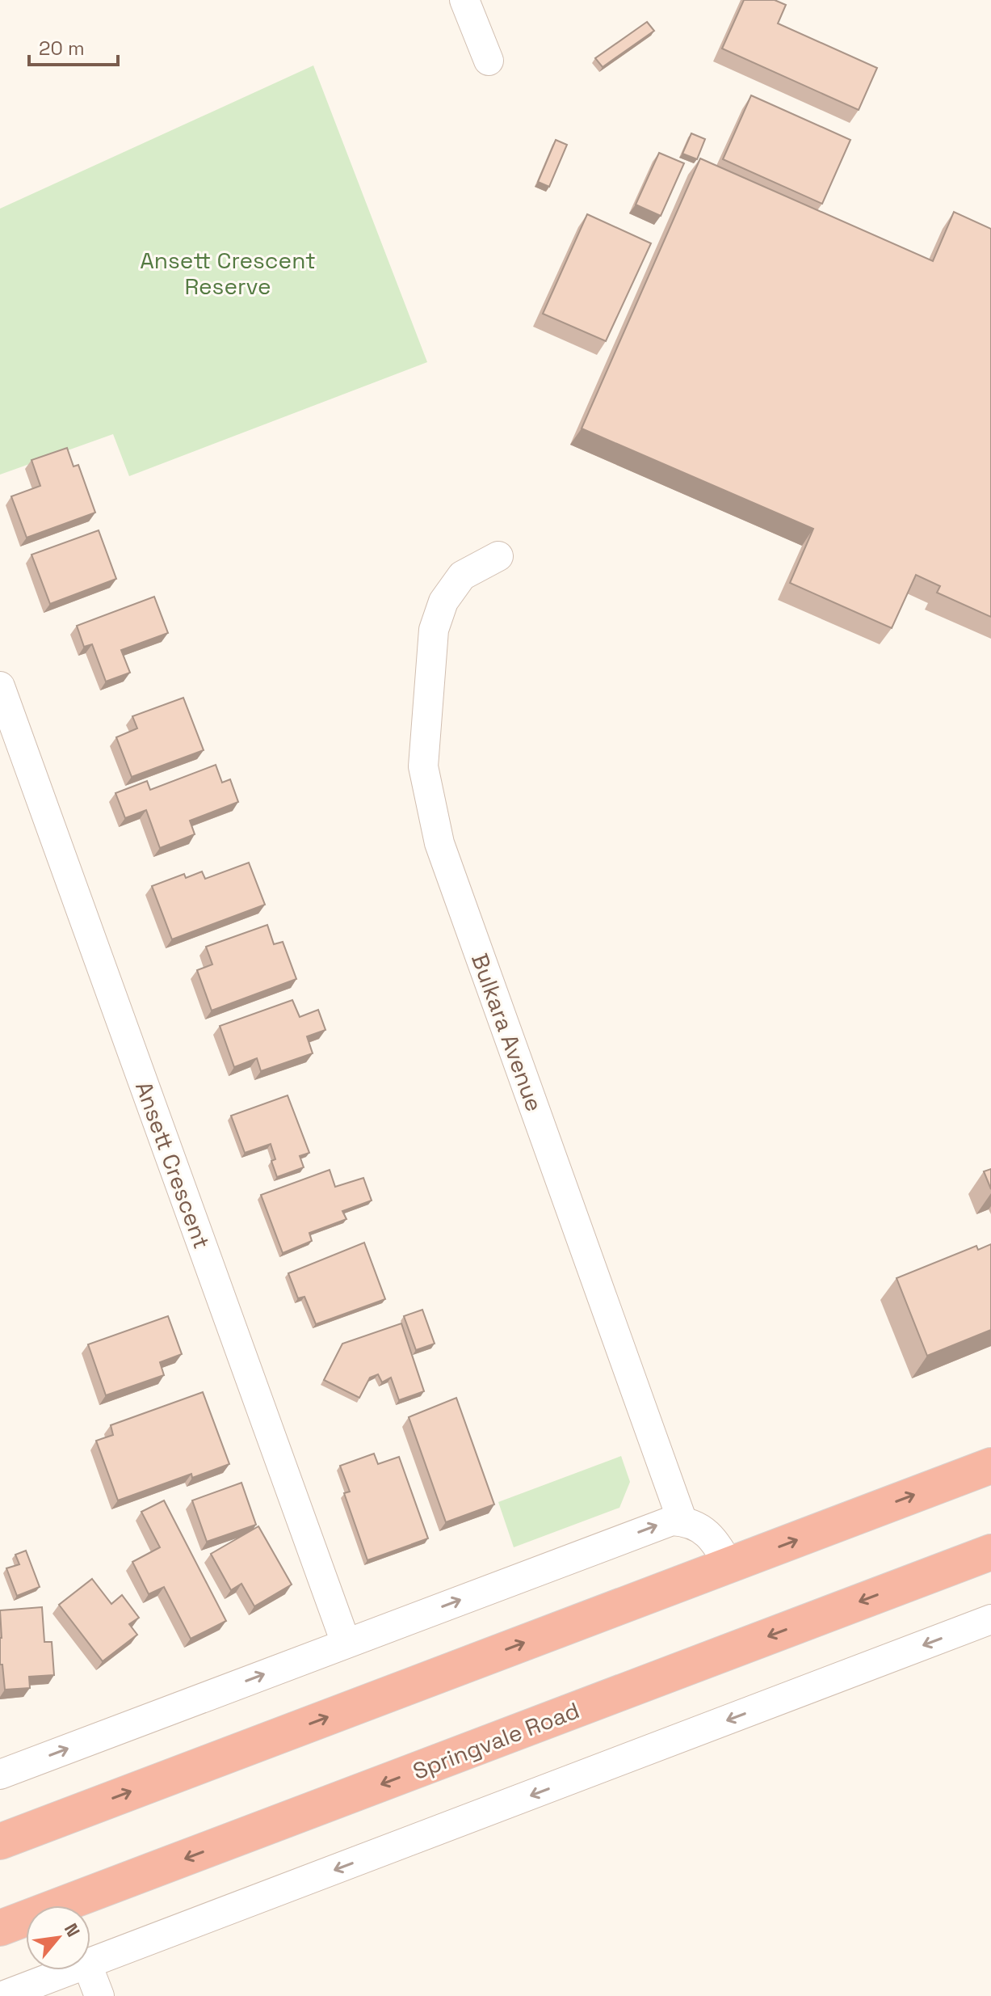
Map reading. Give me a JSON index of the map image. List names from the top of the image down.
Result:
{
  "streets": {
    "highway": ["Springvale Road"],
    "street": ["Bulkara Avenue", "Ansett Crescent"]
  },
  "parks": ["Ansett Crescent Reserve"],
  "scale_bar": "20 m",
  "north": "top right"
}
